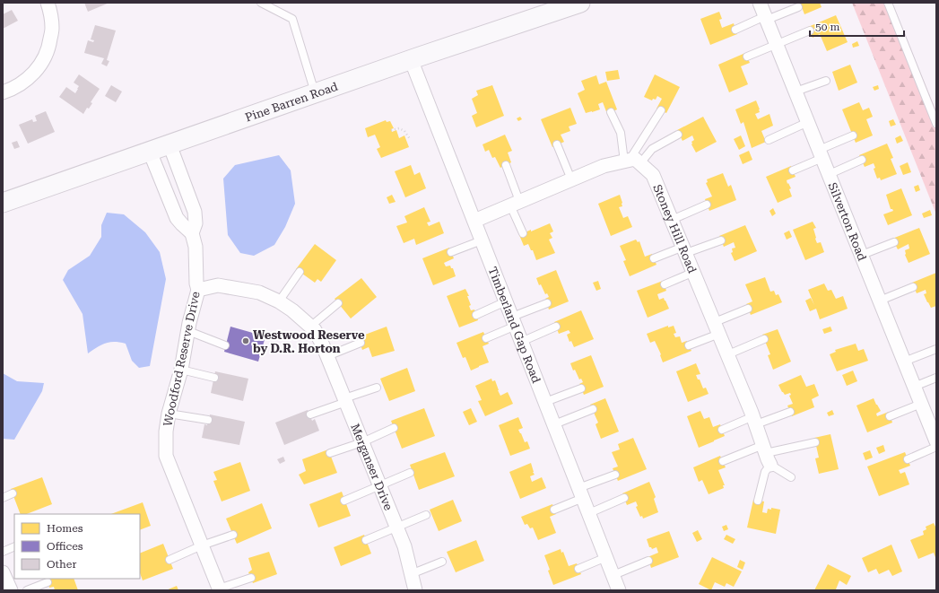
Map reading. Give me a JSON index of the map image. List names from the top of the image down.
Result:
{
  "streets": {
    "main road": ["Pine Barren Road"],
    "street": [
      "Silverton Road",
      "Stoney Hill Road",
      "Timberland Gap Road",
      "Woodford Reserve Drive",
      "Merganser Drive"
    ]
  },
  "crossings": [
    ["Pine Barren Road", "Timberland Gap Road"],
    ["Pine Barren Road", "Woodford Reserve Drive"],
    ["Woodford Reserve Drive", "Merganser Drive"]
  ],
  "places": ["Westwood Reserve by D.R. Horton"],
  "legend": ["Homes", "Offices", "Other"],
  "scale_bar": "50 m"
}
